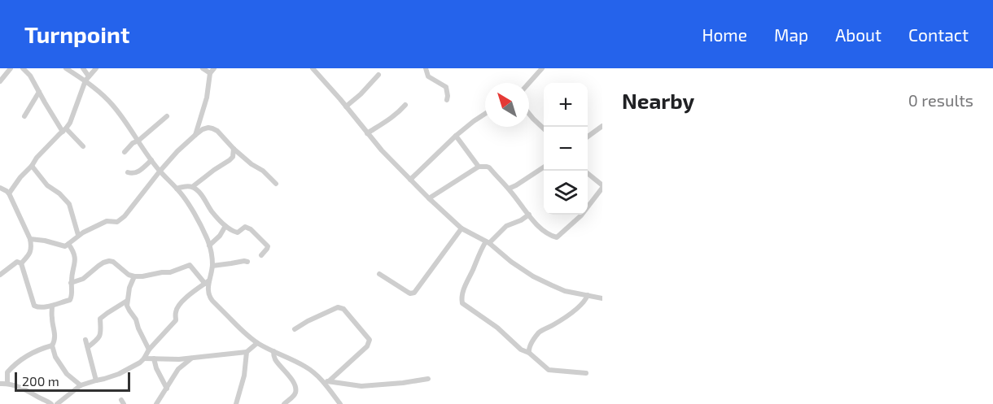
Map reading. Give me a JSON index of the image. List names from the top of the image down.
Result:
{
  "scale_bar": "200 m",
  "north": "top left",
  "page": {
    "header": "Turnpoint",
    "nav": [
      "Home",
      "Map",
      "About",
      "Contact"
    ],
    "heading": ["Nearby", "0 results"],
    "map_buttons": ["+", "−"],
    "scale": "200 m"
  }
}
